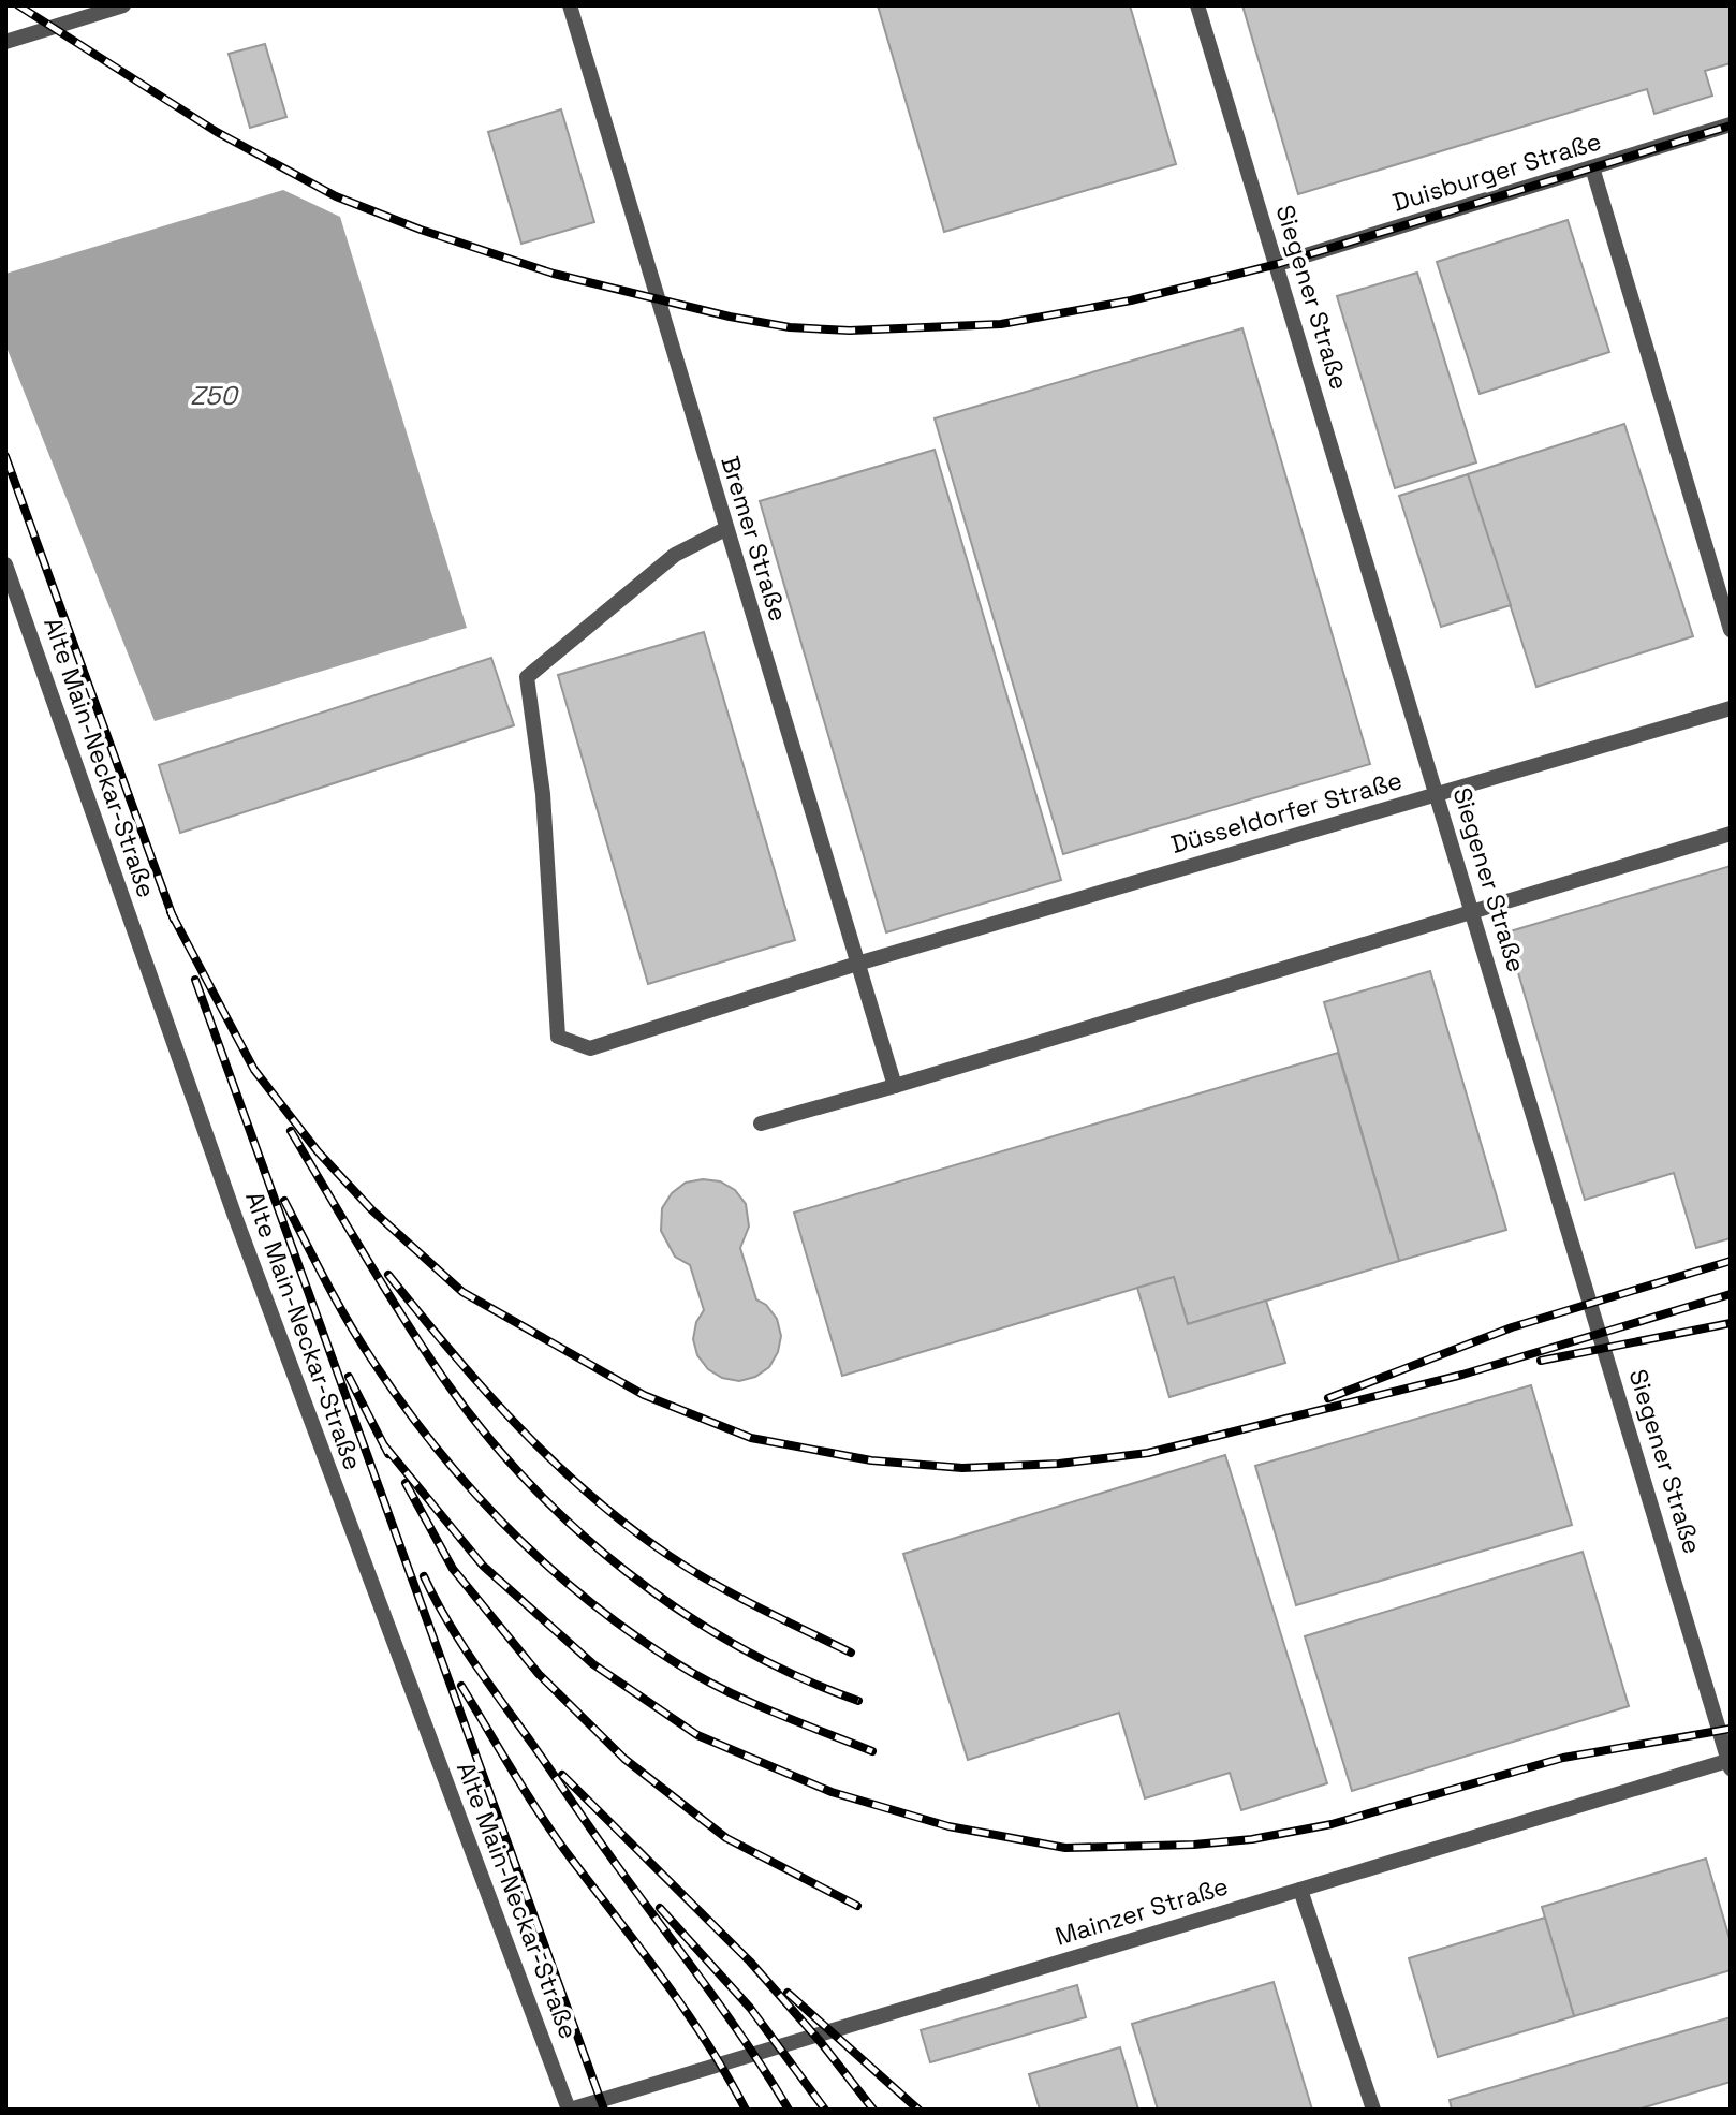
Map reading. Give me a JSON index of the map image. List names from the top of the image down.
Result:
{
  "streets": {
    "lane": [
      "Duisburger Straße",
      "Siegener Straße",
      "Bremer Straße",
      "Alte Main-Neckar-Straße",
      "Düsseldorfer Straße",
      "Mainzer Straße"
    ]
  },
  "crossings": [
    ["Duisburger Straße", "Siegener Straße"],
    ["Siegener Straße", "Düsseldorfer Straße"],
    ["Siegener Straße", "Mainzer Straße"],
    ["Bremer Straße", "Düsseldorfer Straße"],
    ["Alte Main-Neckar-Straße", "Mainzer Straße"]
  ],
  "water": ["Z50"]
}
